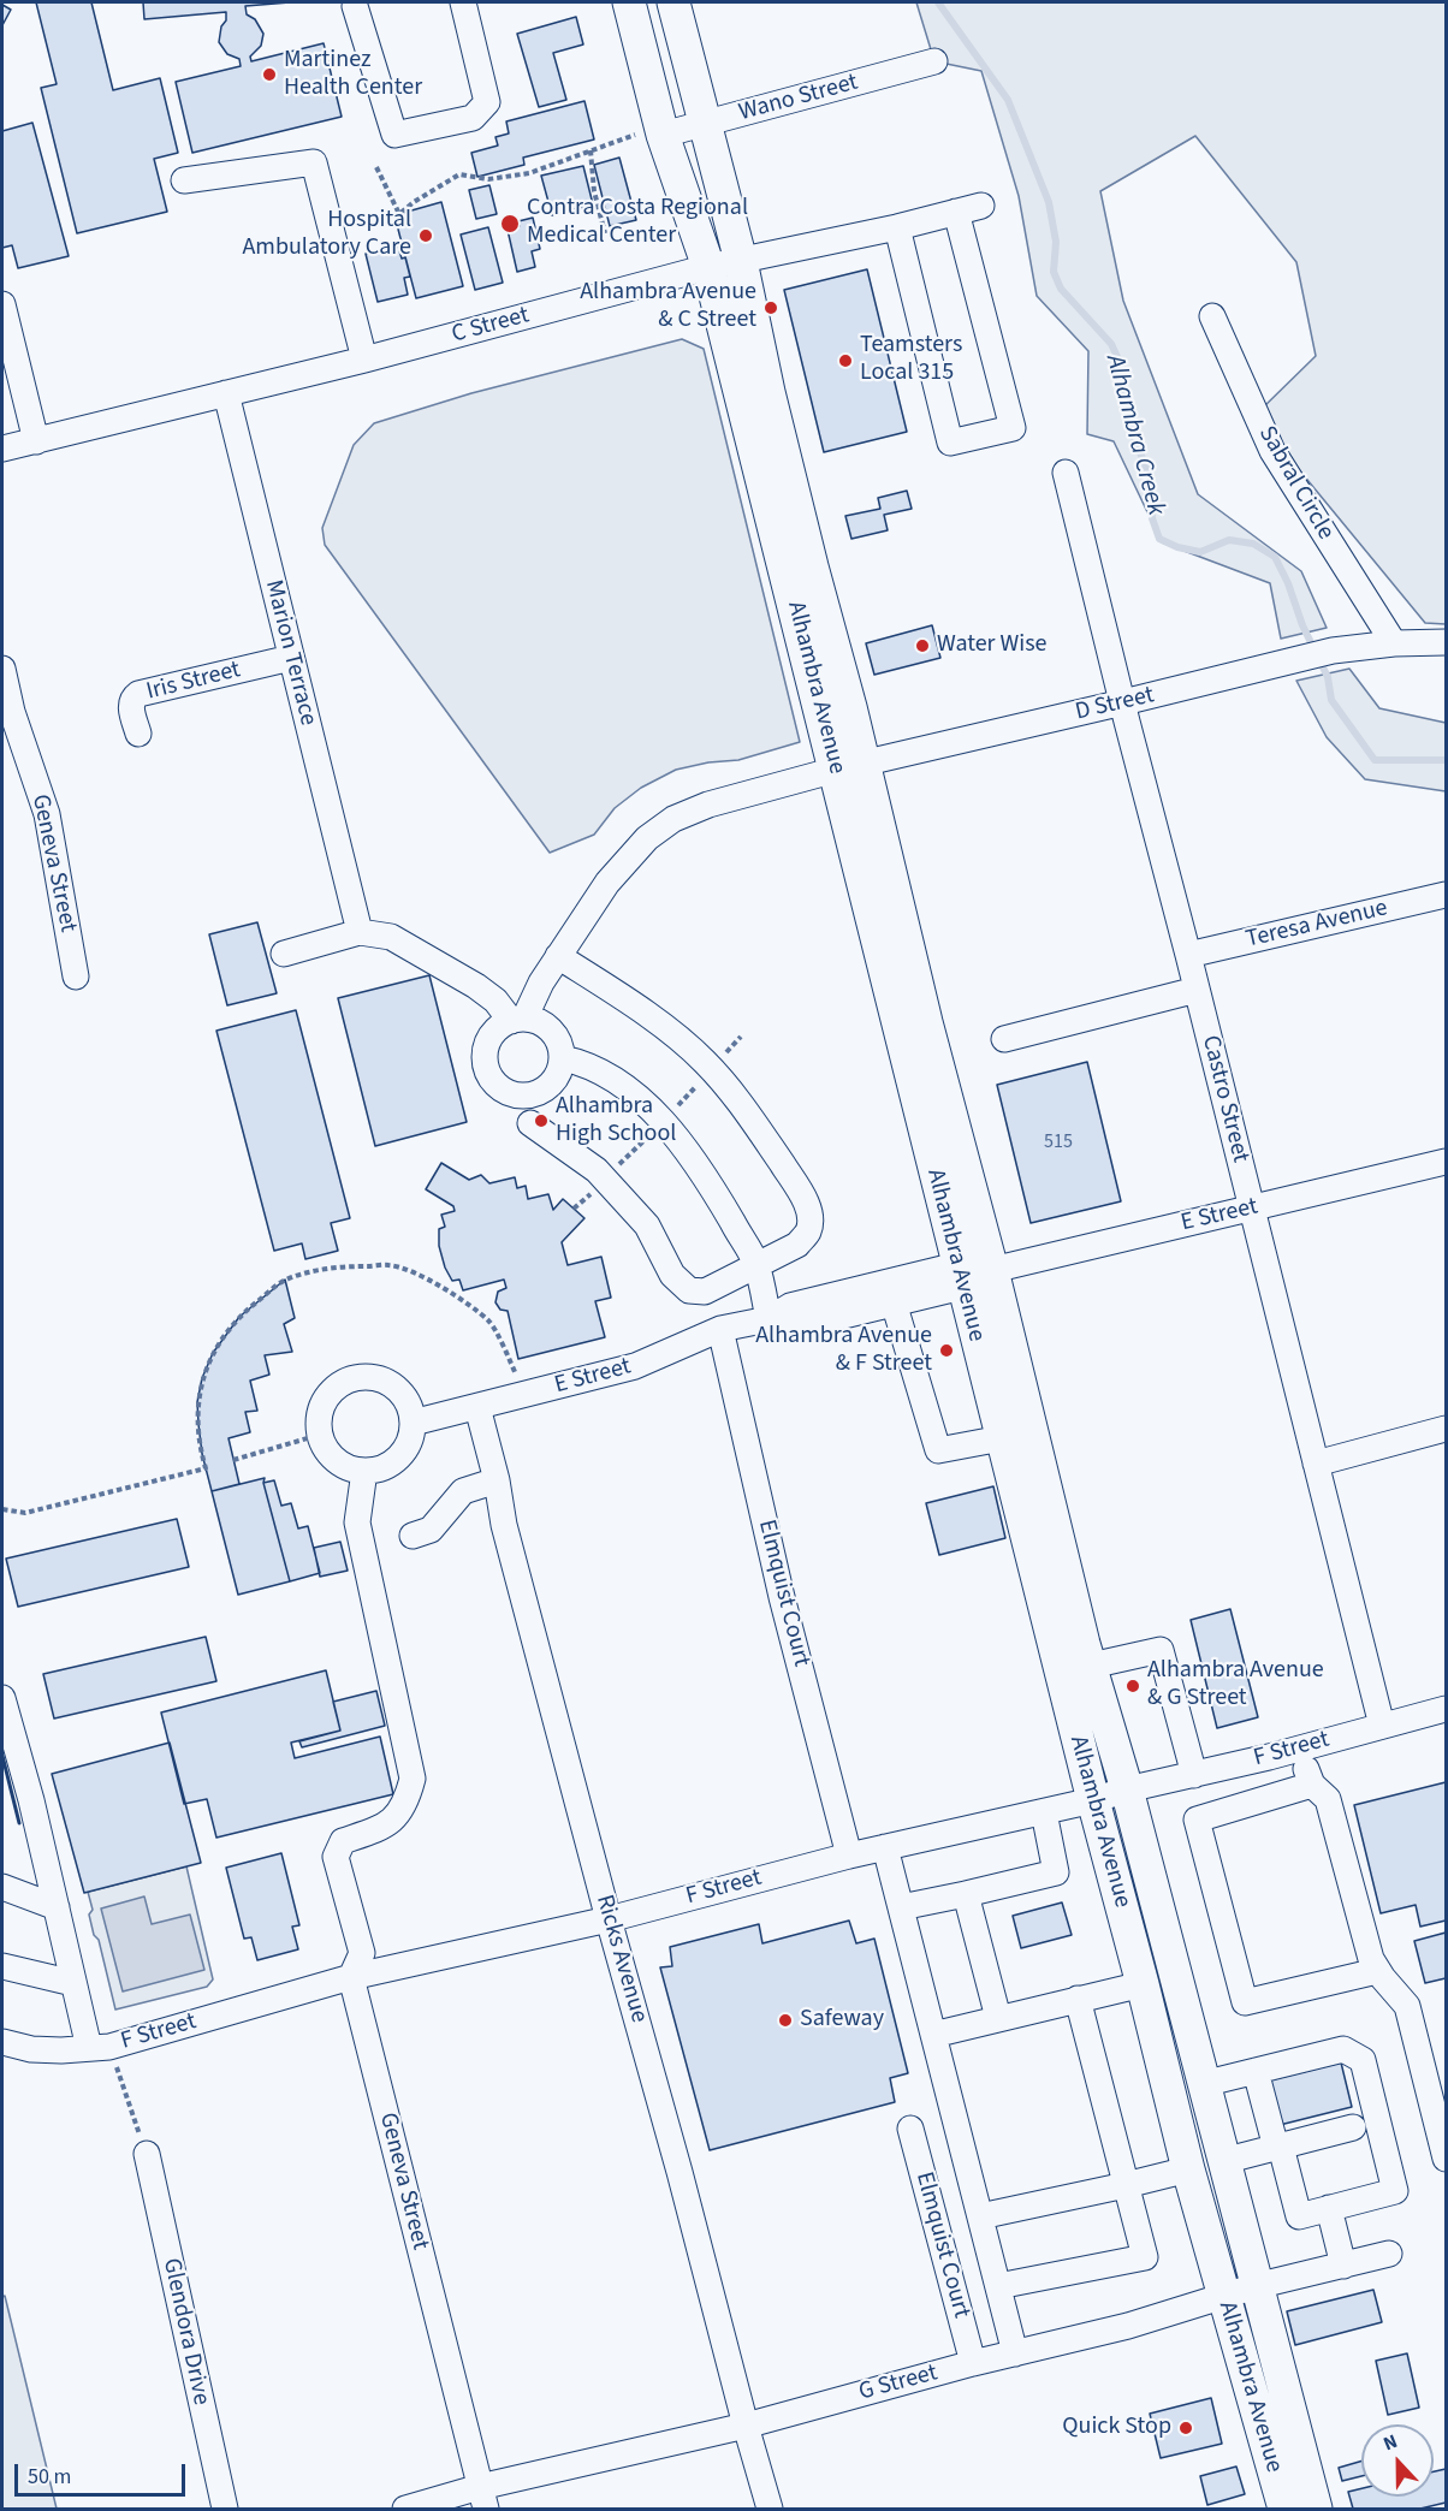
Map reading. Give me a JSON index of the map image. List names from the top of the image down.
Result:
{
  "streets": {
    "main road": ["Alhambra Avenue"],
    "street": [
      "Wano Street",
      "C Street",
      "Sabral Circle",
      "Marion Terrace",
      "Iris Street",
      "D Street",
      "Geneva Street",
      "Teresa Avenue",
      "Castro Street",
      "E Street",
      "Elmquist Court",
      "F Street",
      "Ricks Avenue",
      "Glendora Drive",
      "G Street"
    ]
  },
  "crossings": [
    ["Wano Street", "Alhambra Avenue"],
    ["C Street", "Marion Terrace"],
    ["C Street", "Alhambra Avenue"],
    ["Sabral Circle", "D Street"],
    ["Marion Terrace", "Iris Street"],
    ["Alhambra Avenue", "D Street"],
    ["Alhambra Avenue", "E Street"],
    ["Alhambra Avenue", "F Street"],
    ["Alhambra Avenue", "G Street"],
    ["D Street", "Castro Street"],
    ["Geneva Street", "E Street"],
    ["Geneva Street", "F Street"],
    ["Geneva Street", "G Street"],
    ["Teresa Avenue", "Castro Street"],
    ["Castro Street", "E Street"],
    ["Castro Street", "F Street"],
    ["E Street", "Elmquist Court"],
    ["E Street", "Ricks Avenue"],
    ["Elmquist Court", "F Street"],
    ["Elmquist Court", "G Street"],
    ["F Street", "Ricks Avenue"],
    ["Ricks Avenue", "G Street"]
  ],
  "water": ["Alhambra Creek"],
  "places": [
    "Martinez Health Center",
    "Contra Costa Regional Medical Center",
    "Hospital Ambulatory Care",
    "Alhambra Avenue & C Street",
    "Teamsters Local 315",
    "Water Wise",
    "Alhambra High School",
    "Alhambra Avenue & F Street",
    "Alhambra Avenue & G Street",
    "Safeway",
    "Quick Stop"
  ],
  "house_numbers": ["515"],
  "scale_bar": "50 m",
  "north": "top"
}
